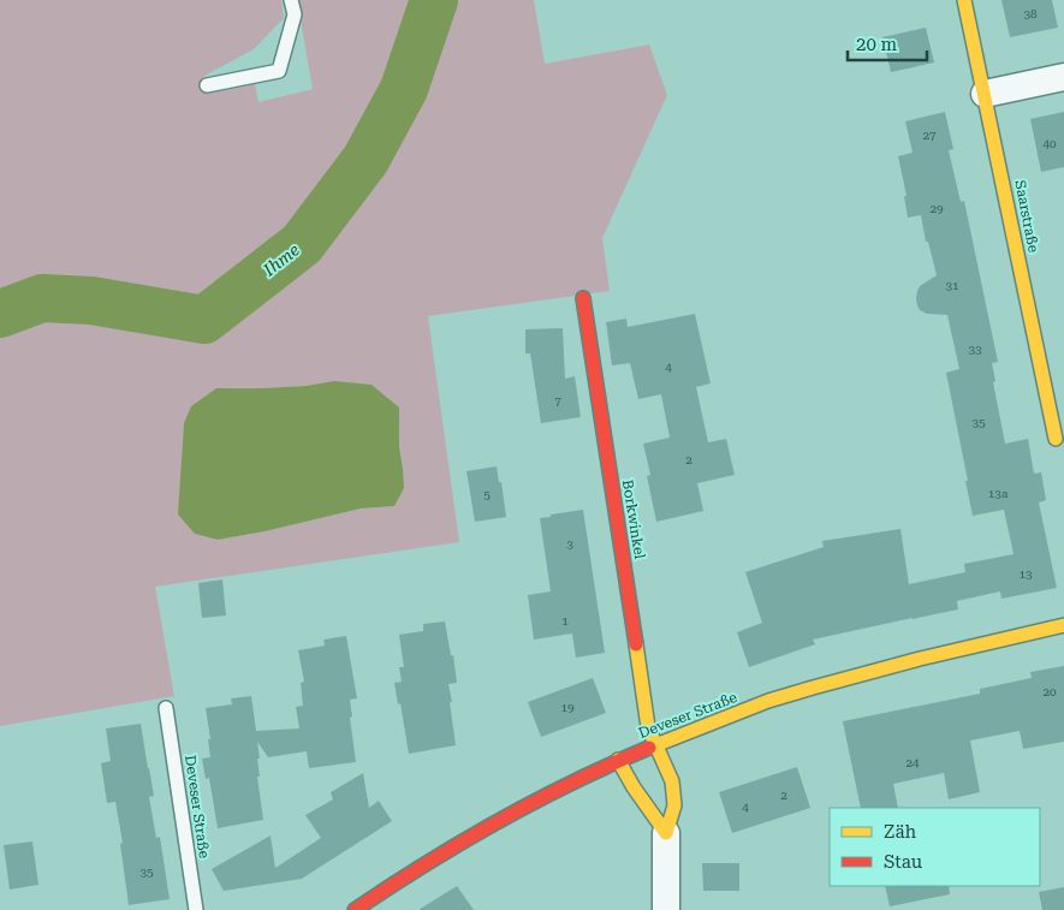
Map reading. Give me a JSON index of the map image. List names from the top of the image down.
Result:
{
  "streets": {
    "street": ["Saarstraße", "Borkwinkel", "Deveser Straße"]
  },
  "crossings": [
    ["Borkwinkel", "Deveser Straße"]
  ],
  "water": ["Ihme"],
  "house_numbers": [
    "38",
    "27",
    "40",
    "29",
    "31",
    "33",
    "4",
    "7",
    "35",
    "2",
    "13a",
    "5",
    "3",
    "13",
    "1",
    "20",
    "19",
    "24",
    "2",
    "4",
    "35"
  ],
  "legend": ["Zäh", "Stau"],
  "scale_bar": "20 m"
}
